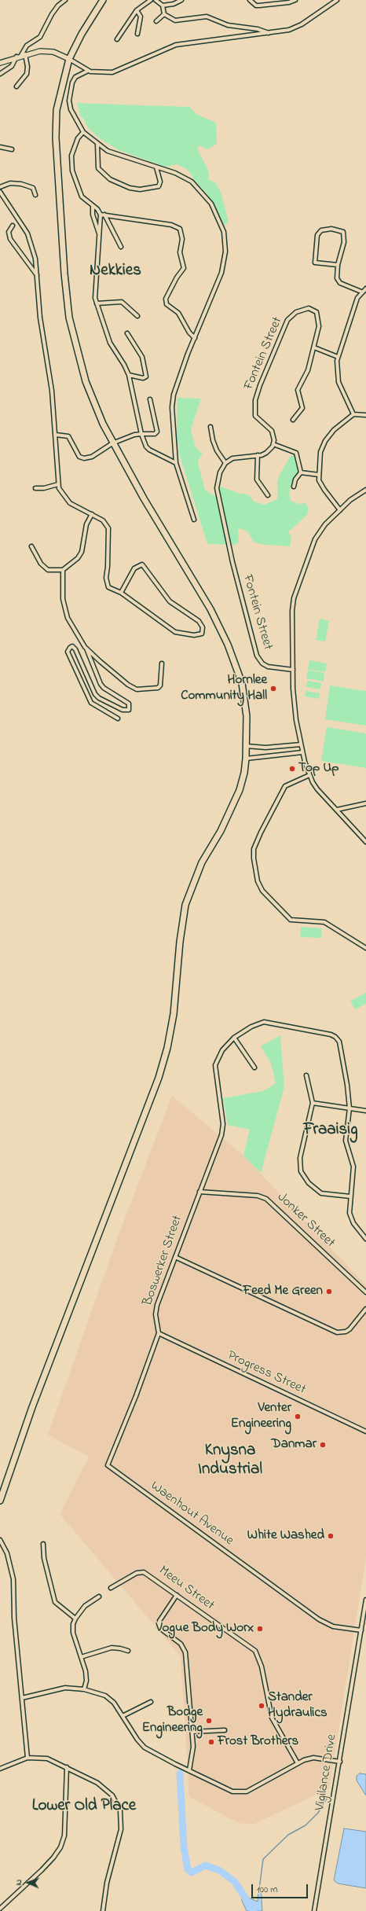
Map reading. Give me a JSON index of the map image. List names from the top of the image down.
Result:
{
  "streets": {
    "street": [
      "Fontein Street",
      "Jonker Street",
      "Boswerker Street",
      "Progress Street",
      "Waenhout Avenue",
      "Meeu Street",
      "Vigilance Drive"
    ]
  },
  "crossings": [
    ["Jonker Street", "Boswerker Street"],
    ["Boswerker Street", "Progress Street"],
    ["Boswerker Street", "Waenhout Avenue"],
    ["Waenhout Avenue", "Vigilance Drive"]
  ],
  "districts": [
    "Nekkies",
    "Fraaisig",
    "Knysna Industrial",
    "Lower Old Place"
  ],
  "places": [
    "Hornlee Community Hall",
    "Top Up",
    "Feed Me Green",
    "Venter Engineering",
    "Danmar",
    "White Washed",
    "Vogue Body Worx",
    "Stander Hydraulics",
    "Bodge Engineering",
    "Frost Brothers"
  ],
  "scale_bar": "100 m",
  "north": "left"
}
